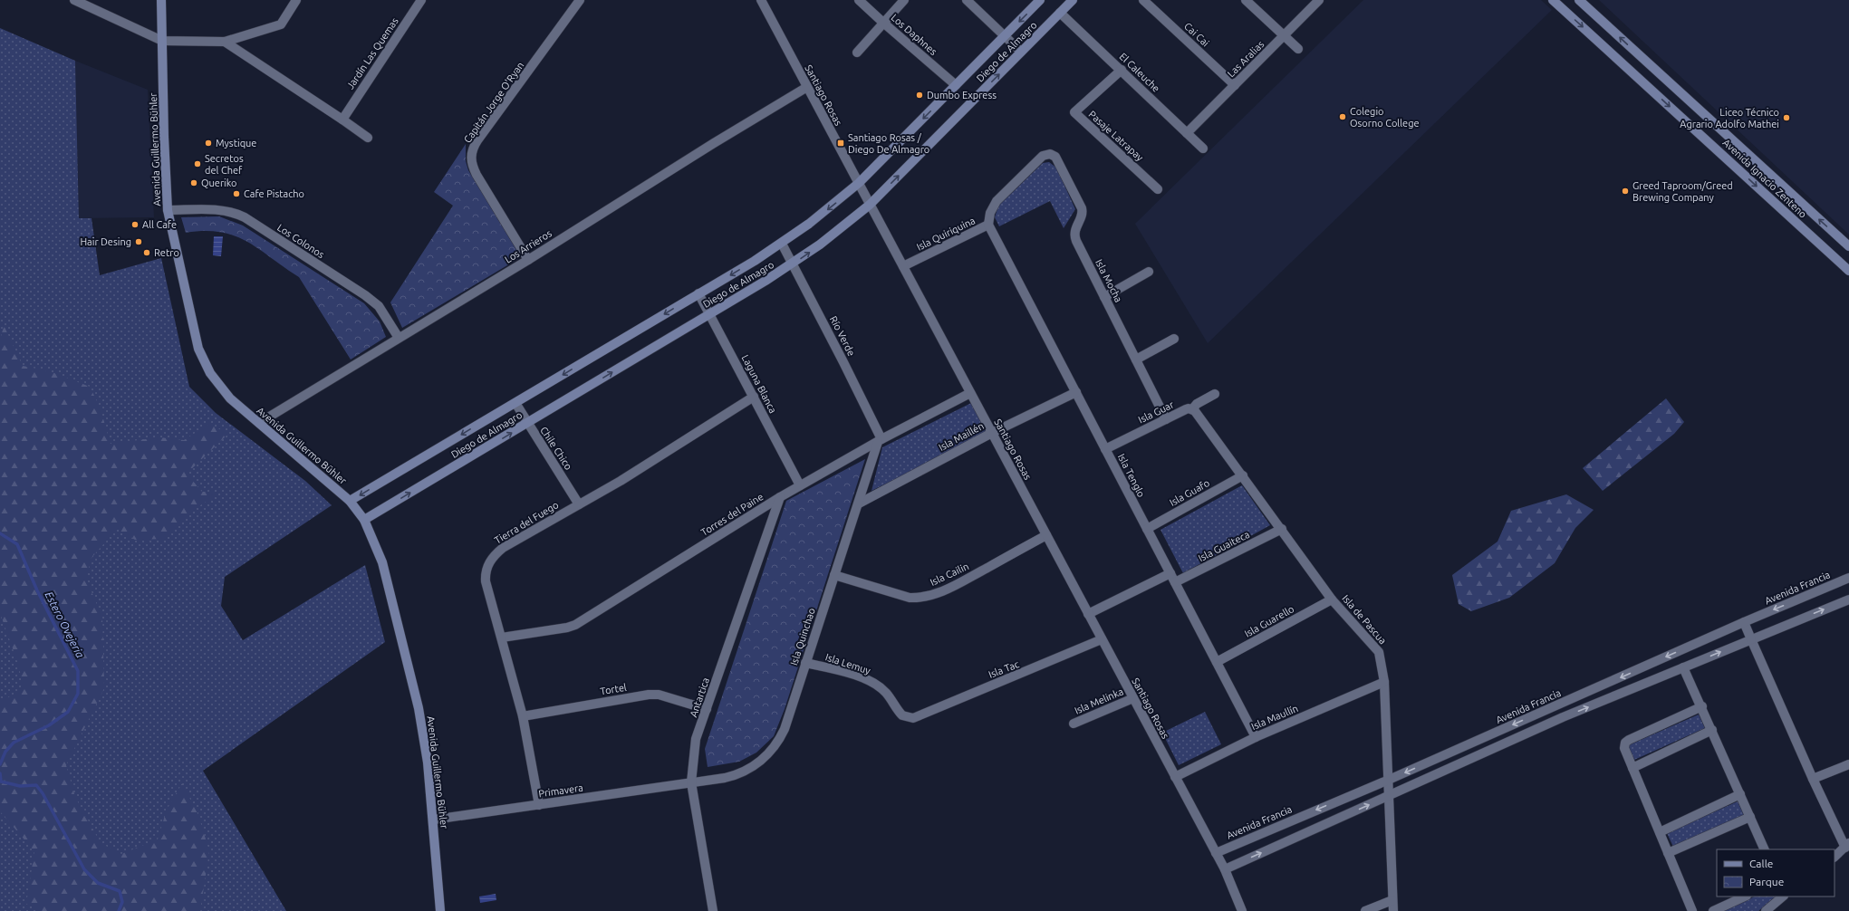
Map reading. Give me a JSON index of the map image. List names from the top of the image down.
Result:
{
  "streets": {
    "main road": ["Diego de Almagro", "Avenida Guillermo Bühler", "Avenida Ignacio Zenteno"],
    "street": [
      "Los Daphnes",
      "Cai Cai",
      "Jardín Las Quemas",
      "Las Aralias",
      "El Caleuche",
      "Santiago Rosas",
      "Capitán Jorge O'Ryan",
      "Pasaje Latrapay",
      "Isla Quiriquina",
      "Los Colonos",
      "Los Arrieros",
      "Isla Mocha",
      "Río Verde",
      "Laguna Blanca",
      "Isla Guar",
      "Isla Maillén",
      "Chile Chico",
      "Isla Tenglo",
      "Isla Guafo",
      "Torres del Paine",
      "Tierra del Fuego",
      "Isla Guaiteca",
      "Isla Cailin",
      "Avenida Francia",
      "Isla de Pascua",
      "Isla Guarello",
      "Isla Quinchao",
      "Isla Lemuy",
      "Isla Tac",
      "Tortel",
      "Antartica",
      "Isla Melinka",
      "Isla Maullín",
      "Primavera"
    ]
  },
  "crossings": [
    ["Los Daphnes", "Diego de Almagro"],
    ["Cai Cai", "Las Aralias"],
    ["Diego de Almagro", "El Caleuche"],
    ["Diego de Almagro", "Santiago Rosas"],
    ["Diego de Almagro", "Avenida Guillermo Bühler"],
    ["Diego de Almagro", "Río Verde"],
    ["Diego de Almagro", "Laguna Blanca"],
    ["Diego de Almagro", "Chile Chico"],
    ["Las Aralias", "El Caleuche"],
    ["El Caleuche", "Pasaje Latrapay"],
    ["Santiago Rosas", "Isla Quiriquina"],
    ["Santiago Rosas", "Los Arrieros"],
    ["Santiago Rosas", "Isla Maillén"],
    ["Santiago Rosas", "Torres del Paine"],
    ["Santiago Rosas", "Isla Cailin"],
    ["Santiago Rosas", "Avenida Francia"],
    ["Santiago Rosas", "Isla Tac"],
    ["Santiago Rosas", "Isla Melinka"],
    ["Santiago Rosas", "Isla Maullín"],
    ["Capitán Jorge O'Ryan", "Los Arrieros"],
    ["Avenida Guillermo Bühler", "Los Colonos"],
    ["Avenida Guillermo Bühler", "Los Arrieros"],
    ["Avenida Guillermo Bühler", "Primavera"],
    ["Isla Quiriquina", "Isla Mocha"],
    ["Isla Quiriquina", "Isla Tenglo"],
    ["Los Colonos", "Los Arrieros"],
    ["Isla Mocha", "Isla Guar"],
    ["Río Verde", "Torres del Paine"],
    ["Río Verde", "Isla Quinchao"],
    ["Laguna Blanca", "Torres del Paine"],
    ["Laguna Blanca", "Tierra del Fuego"],
    ["Isla Guar", "Isla Tenglo"],
    ["Isla Guar", "Isla de Pascua"],
    ["Isla Maillén", "Isla Tenglo"],
    ["Isla Maillén", "Isla Quinchao"],
    ["Chile Chico", "Tierra del Fuego"],
    ["Isla Tenglo", "Isla Guafo"],
    ["Isla Tenglo", "Isla Guaiteca"],
    ["Isla Tenglo", "Isla Guarello"],
    ["Isla Tenglo", "Isla Maullín"],
    ["Isla Guafo", "Isla de Pascua"],
    ["Torres del Paine", "Tierra del Fuego"],
    ["Torres del Paine", "Isla Quinchao"],
    ["Torres del Paine", "Antartica"],
    ["Tierra del Fuego", "Tortel"],
    ["Tierra del Fuego", "Primavera"],
    ["Isla Guaiteca", "Isla de Pascua"],
    ["Isla Cailin", "Isla Quinchao"],
    ["Avenida Francia", "Isla de Pascua"],
    ["Isla de Pascua", "Isla Guarello"],
    ["Isla de Pascua", "Isla Maullín"],
    ["Isla Quinchao", "Isla Lemuy"],
    ["Isla Quinchao", "Antartica"],
    ["Isla Quinchao", "Primavera"],
    ["Isla Lemuy", "Isla Tac"],
    ["Tortel", "Antartica"],
    ["Antartica", "Primavera"]
  ],
  "water": ["Estero Ovejeria"],
  "places": {
    "other": [
      "Dumbo Express",
      "Colegio Osorno College",
      "Liceo Técnico Agrario Adolfo Mathei",
      "Mystique",
      "Secretos del Chef",
      "Queriko",
      "Greed Taproom/Greed Brewing Company",
      "Cafe Pistacho",
      "All Cafe",
      "Hair Desing",
      "Retro"
    ],
    "transit": ["Santiago Rosas / Diego De Almagro"]
  },
  "legend": ["Calle", "Parque"]
}
